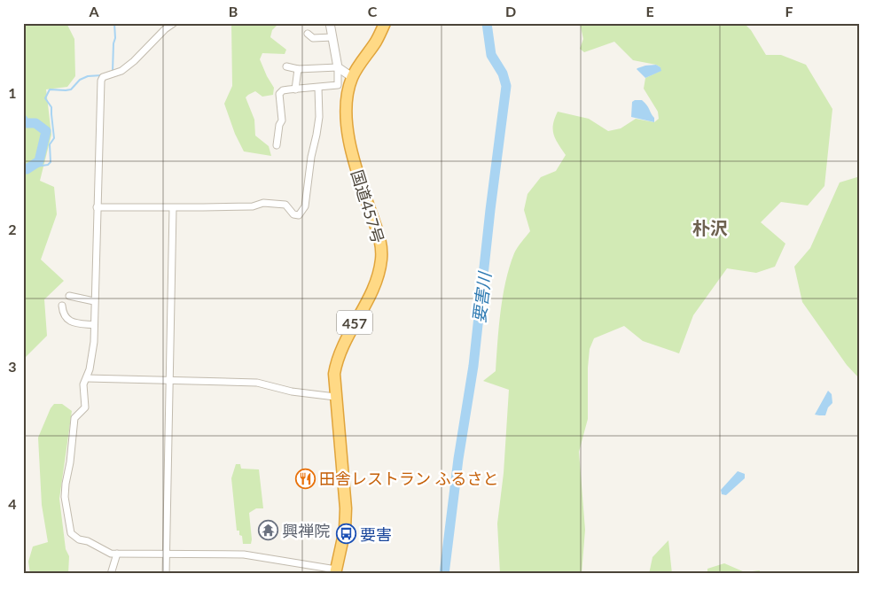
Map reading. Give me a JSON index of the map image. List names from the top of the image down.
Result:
{
  "streets": {
    "highway": ["国道457号", "457"]
  },
  "districts": ["朴沢"],
  "water": ["要害川"],
  "places": {
    "restaurant": ["田舎レストラン ふるさと"],
    "temple": ["興禅院"],
    "bus stop": ["要害"]
  },
  "grid": {
    "columns": [
      "A",
      "B",
      "C",
      "D",
      "E",
      "F"
    ],
    "rows": [
      "1",
      "2",
      "3",
      "4"
    ]
  }
}
